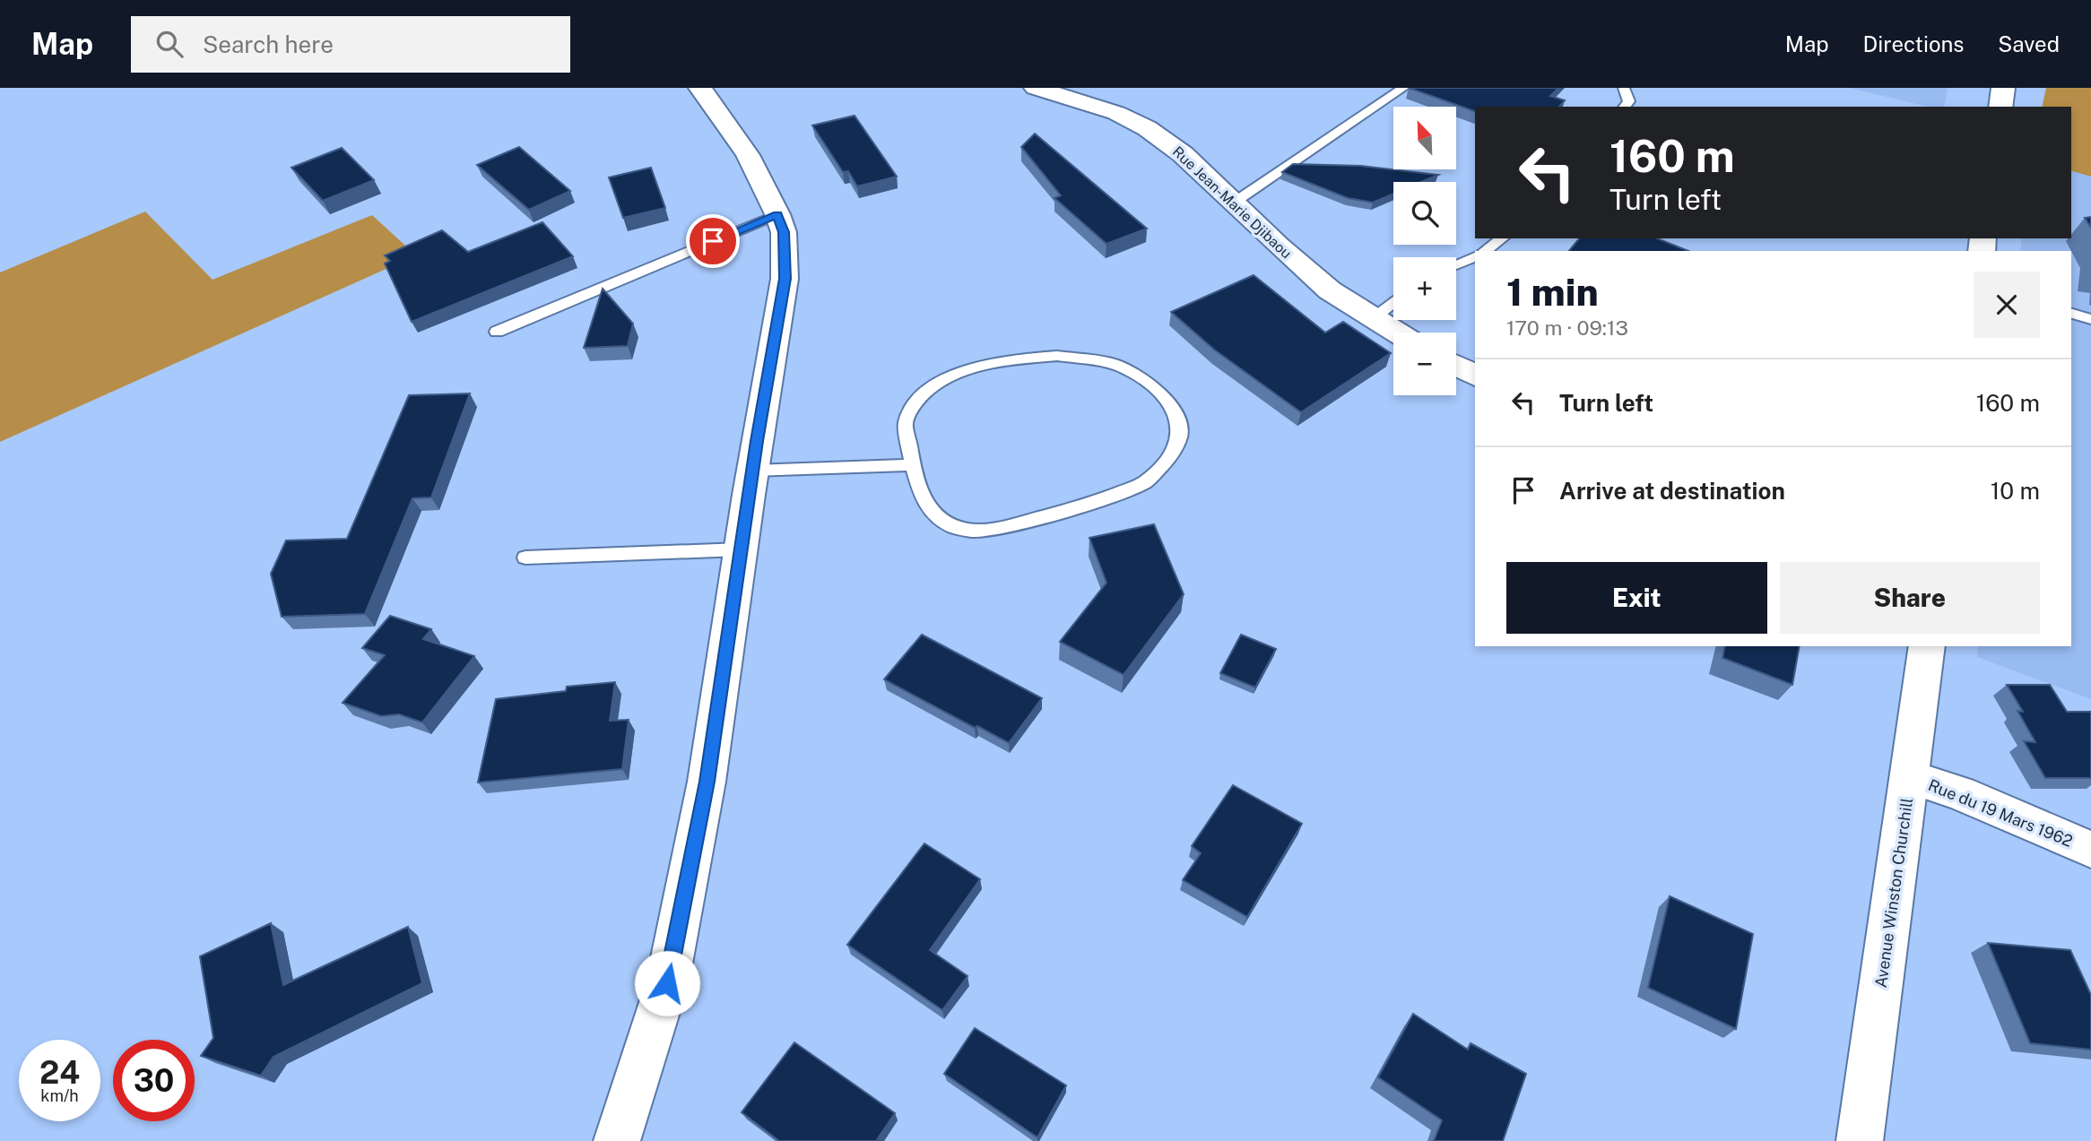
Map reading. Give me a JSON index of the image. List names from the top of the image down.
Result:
{
  "streets": {
    "street": ["Rue Jean-Marie Djibaou", "Rue du 19 Mars 1962", "Avenue Winston Churchill"]
  },
  "crossings": [
    ["Rue du 19 Mars 1962", "Avenue Winston Churchill"]
  ],
  "north": "top left",
  "page": {
    "header": "Map",
    "search": "Search here",
    "nav": ["Map", "Directions", "Saved"],
    "map_buttons": ["+", "−"],
    "turn": ["160 m", "Turn left"],
    "heading": ["1 min", "170 m · 09:13"],
    "list": [
      {
        "name": "Turn left",
        "value": "160 m"
      },
      {
        "name": "Arrive at destination",
        "value": "10 m"
      }
    ],
    "buttons": ["Exit", "Share"],
    "speed": "24 km/h",
    "limit": "30"
  }
}
